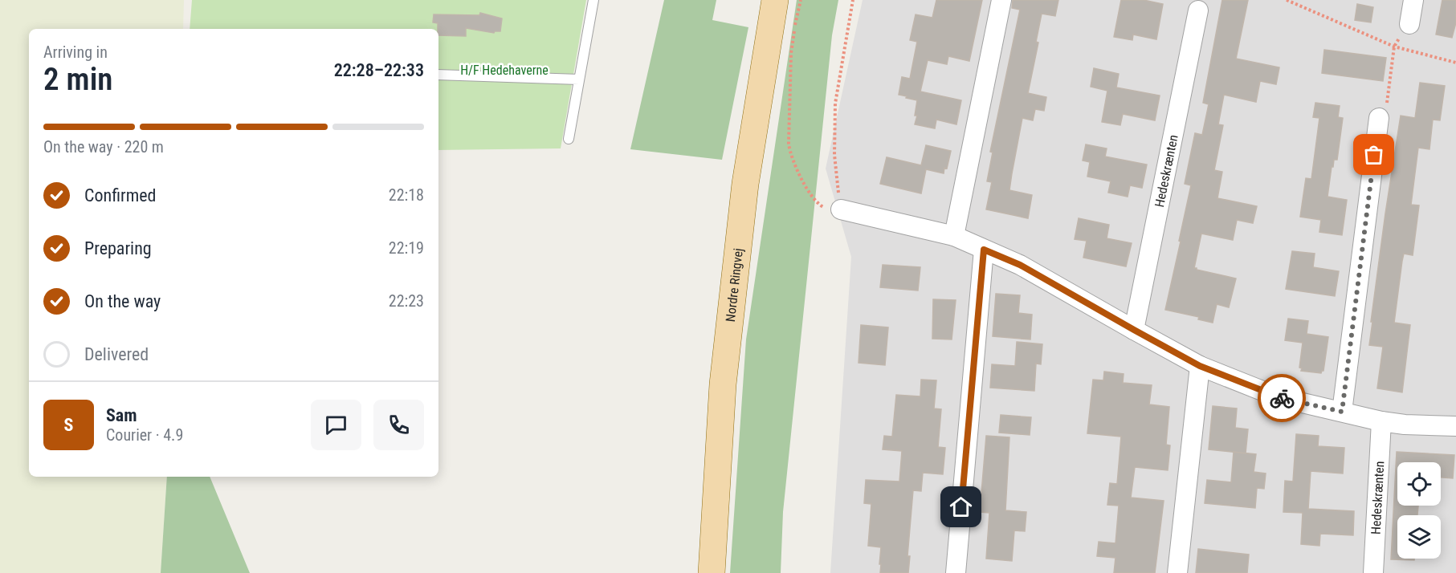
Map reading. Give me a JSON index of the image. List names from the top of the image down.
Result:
{
  "streets": {
    "main road": ["Nordre Ringvej"],
    "street": ["Hedeskrænten"]
  },
  "parks": ["H/F Hedehaverne"],
  "page": {
    "heading": ["2 min", "Arriving in", "22:28–22:33"],
    "panel": ["Sam", "Courier · 4.9"],
    "bar": "On the way · 220 m",
    "list": [
      ["Confirmed", "22:18"],
      ["Preparing", "22:19"],
      ["On the way", "22:23"],
      "Delivered"
    ],
    "round": "S"
  }
}
